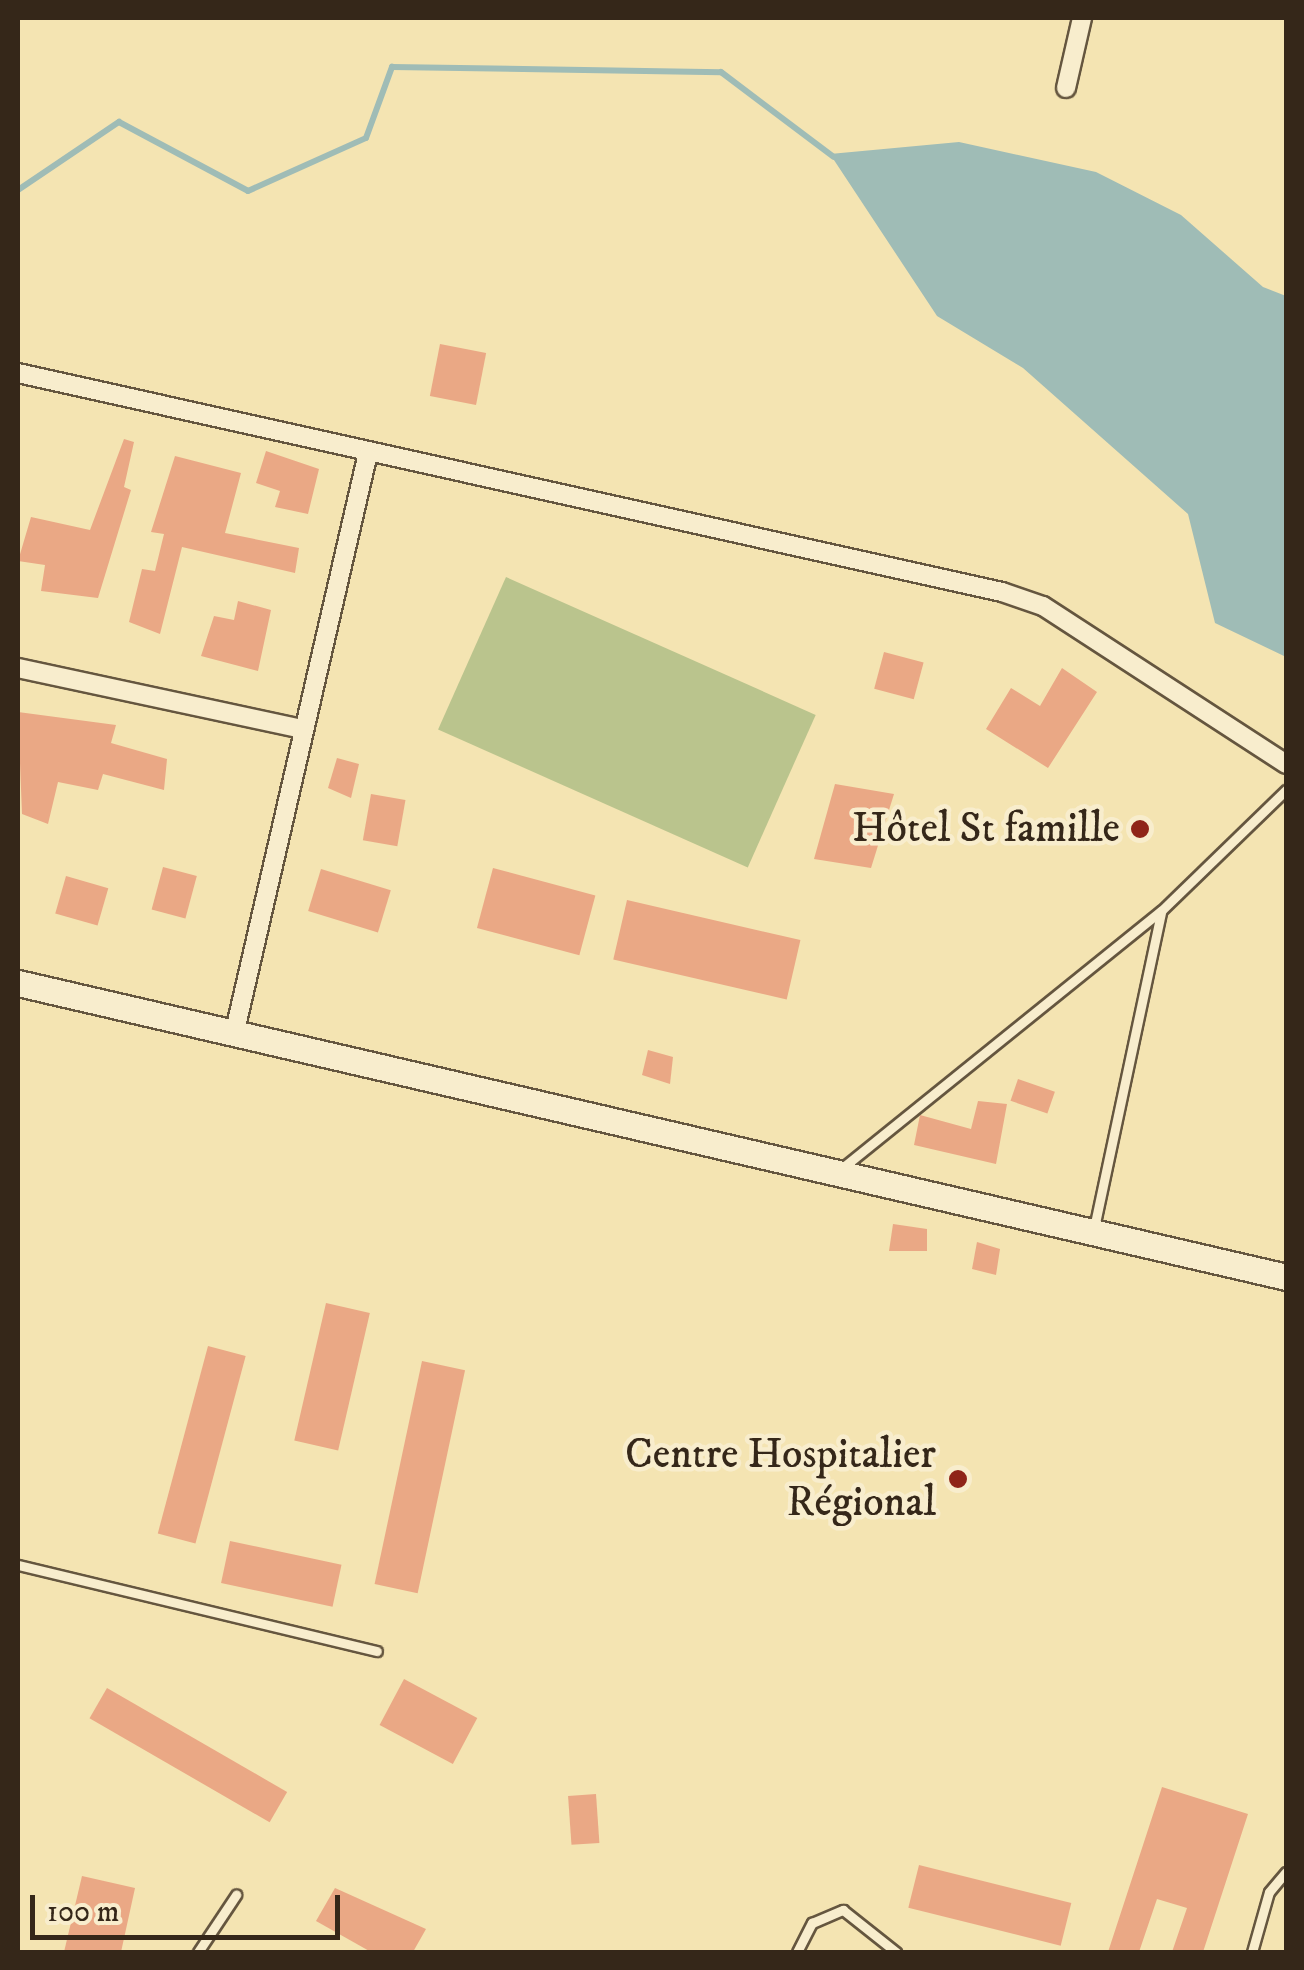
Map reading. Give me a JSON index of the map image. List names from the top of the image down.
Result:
{
  "places": ["Hôtel St famille", "Centre Hospitalier Régional"],
  "scale_bar": "100 m"
}
